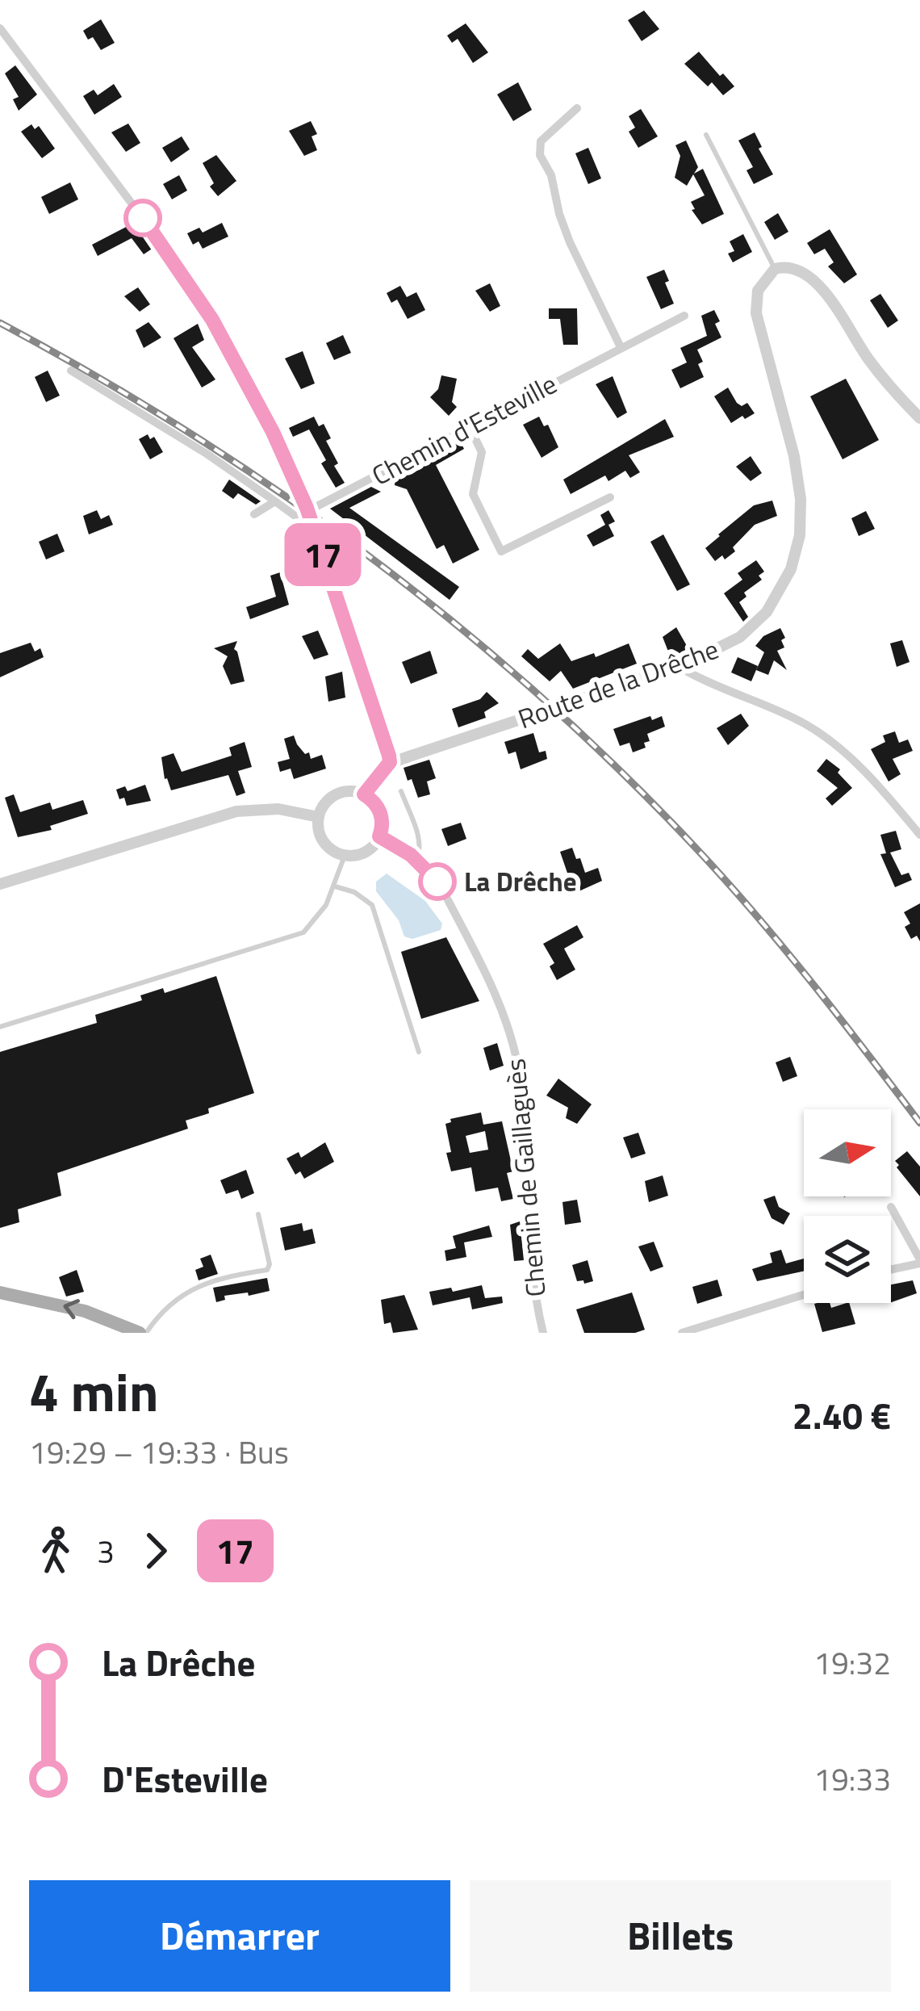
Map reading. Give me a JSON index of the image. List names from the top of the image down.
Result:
{
  "streets": {
    "street": ["Chemin d'Esteville", "Route de la Drêche", "Chemin de Gaillaguès"]
  },
  "places": ["La Drêche"],
  "lines": ["bus line 17"],
  "north": "right",
  "page": {
    "on_map": "17",
    "heading": ["4 min", "19:29 – 19:33 · Bus", "2.40 €"],
    "legs": ["3", "17"],
    "list": [
      {
        "name": "La Drêche",
        "value": "19:32"
      },
      {
        "name": "D'Esteville",
        "value": "19:33"
      }
    ],
    "buttons": ["Démarrer", "Billets"]
  }
}
